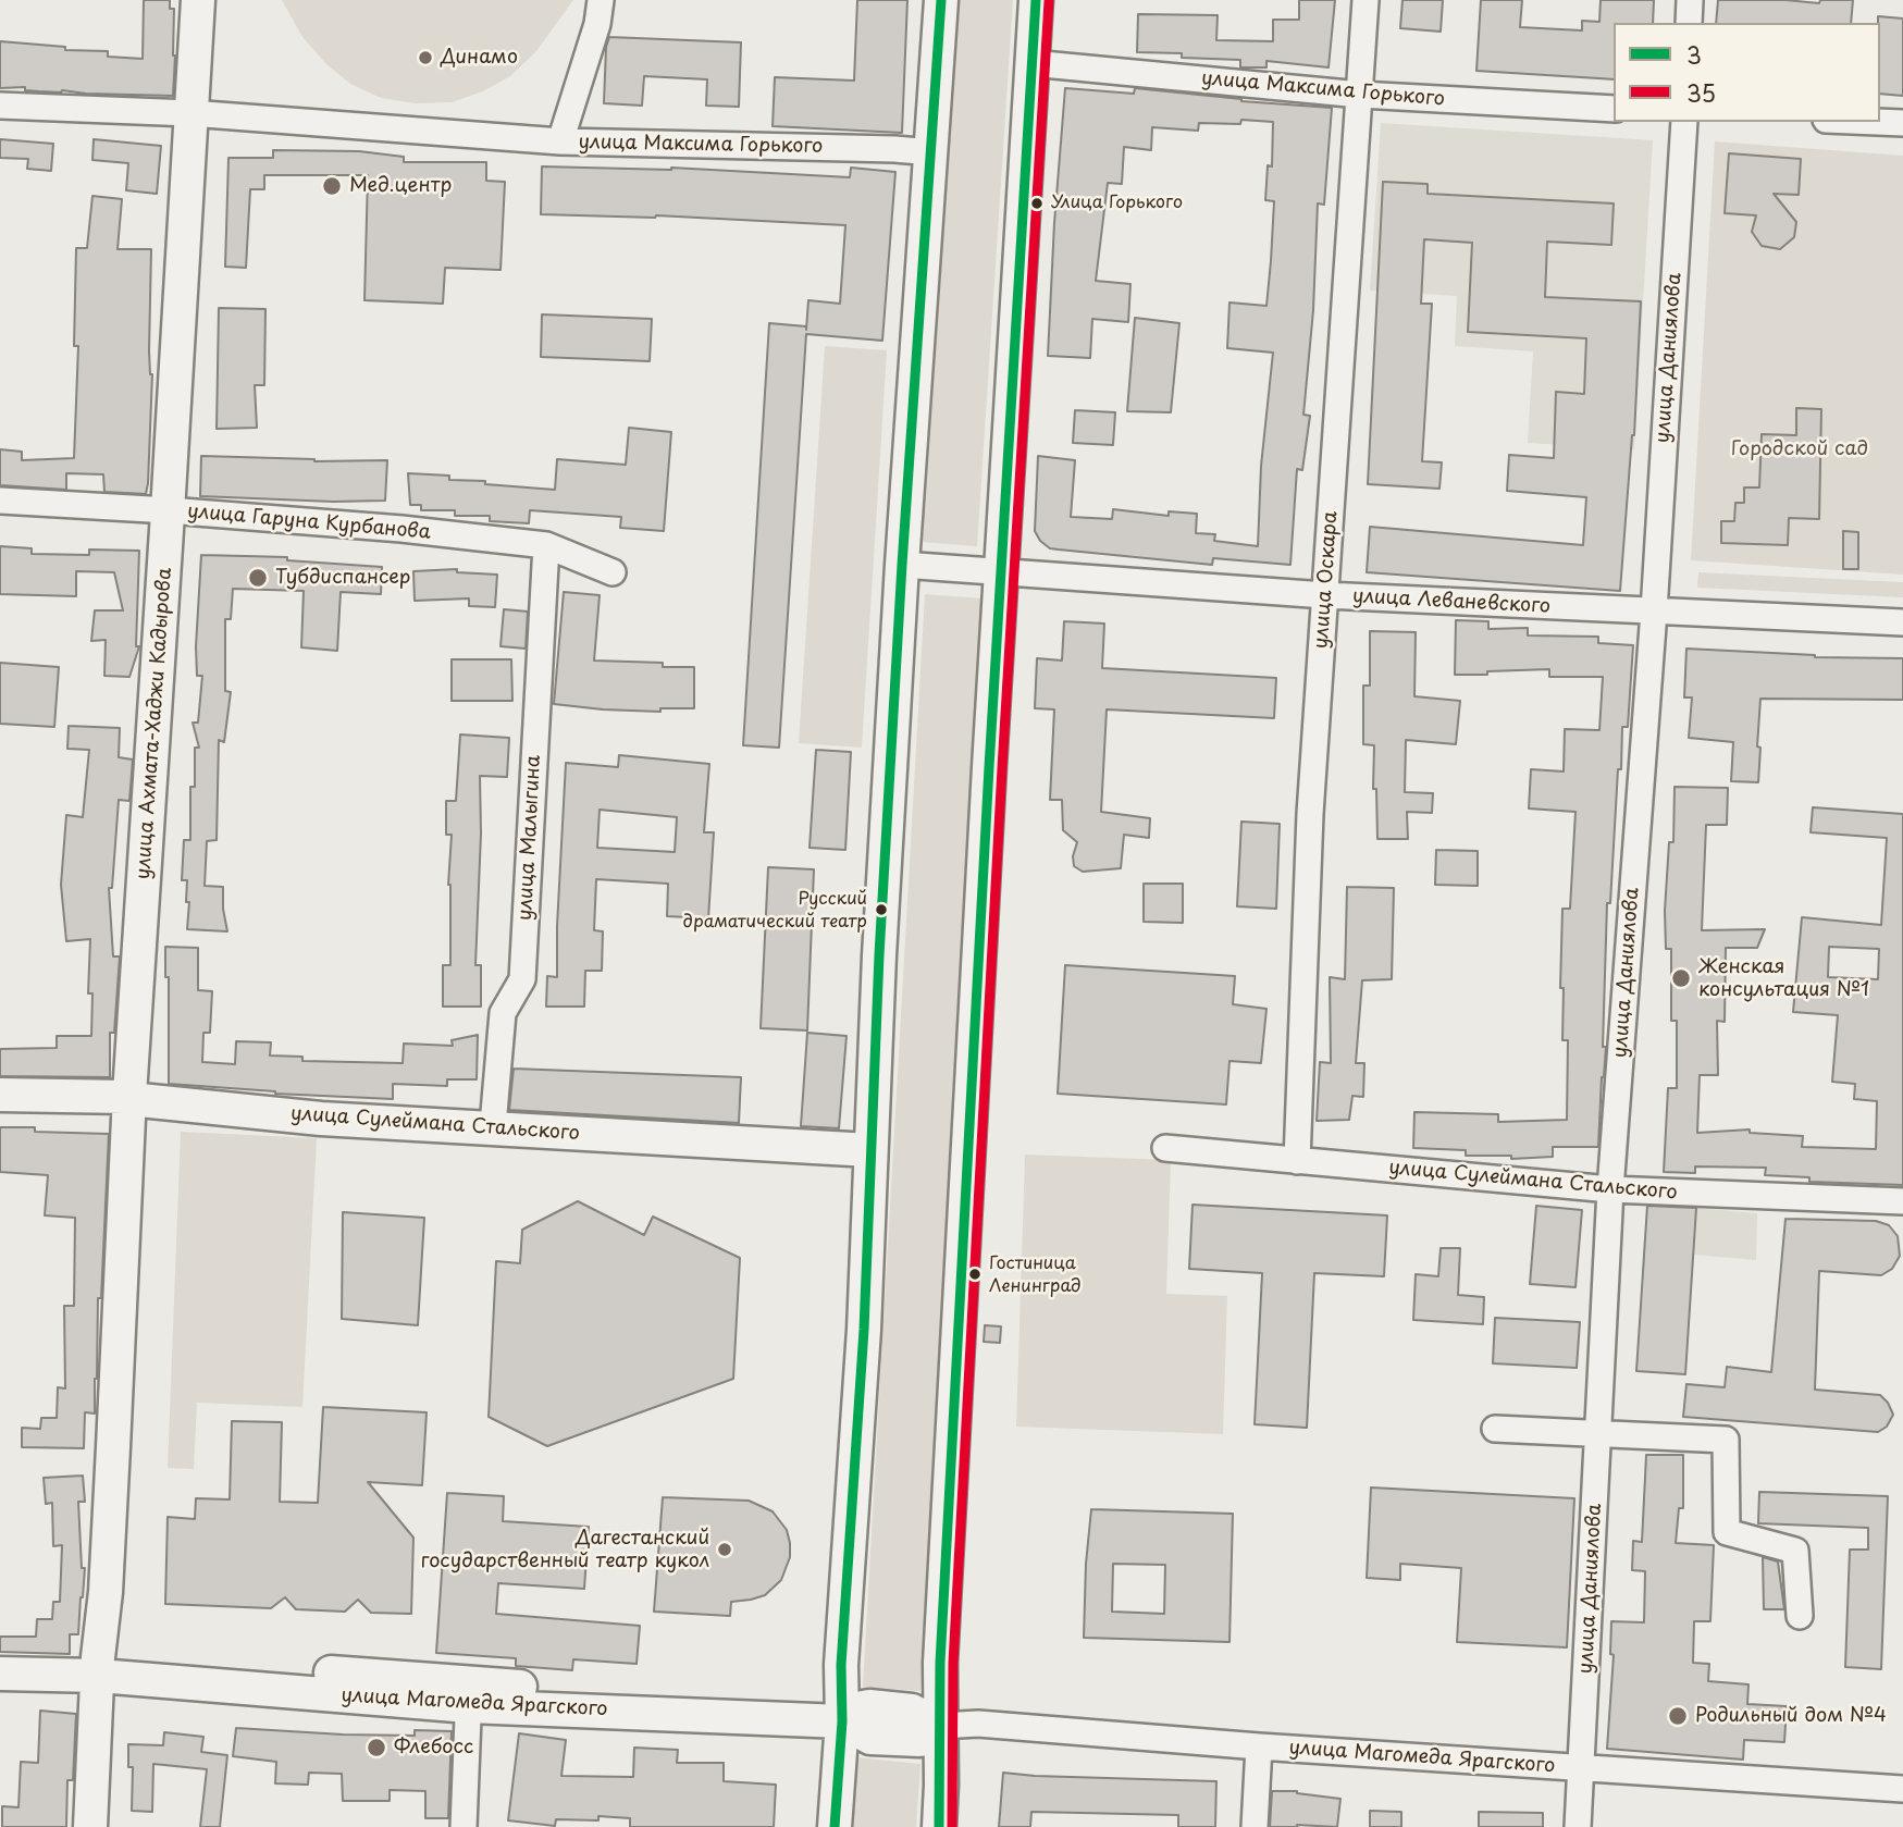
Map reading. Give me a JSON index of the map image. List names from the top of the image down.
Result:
{
  "streets": {
    "main road": ["улица Ахмата-Хаджи Кадырова", "улица Сулеймана Стальского", "улица Магомеда Ярагского"],
    "street": [
      "улица Максима Горького",
      "улица Даниялова",
      "улица Гаруна Курбанова",
      "улица Оскара",
      "улица Леваневского",
      "улица Малыгина"
    ]
  },
  "crossings": [
    ["улица Максима Горького", "улица Оскара"],
    ["улица Максима Горького", "улица Ахмата-Хаджи Кадырова"],
    ["улица Даниялова", "улица Леваневского"],
    ["улица Даниялова", "улица Сулеймана Стальского"],
    ["улица Даниялова", "улица Магомеда Ярагского"],
    ["улица Гаруна Курбанова", "улица Ахмата-Хаджи Кадырова"],
    ["улица Гаруна Курбанова", "улица Малыгина"],
    ["улица Оскара", "улица Леваневского"],
    ["улица Оскара", "улица Сулеймана Стальского"],
    ["улица Ахмата-Хаджи Кадырова", "улица Сулеймана Стальского"],
    ["улица Ахмата-Хаджи Кадырова", "улица Магомеда Ярагского"],
    ["улица Малыгина", "улица Сулеймана Стальского"]
  ],
  "parks": ["Городской сад"],
  "places": [
    "Динамо",
    "Мед.центр",
    "Улица Горького",
    "Тубдиспансер",
    "Русский драматический театр",
    "Женская консультация №1",
    "Гостиница Ленинград",
    "Дагестанский государственный театр кукол",
    "Родильный дом №4",
    "Флебосс"
  ],
  "lines": ["transit line 3", "transit line 35"],
  "legend": ["3", "35"]
}
